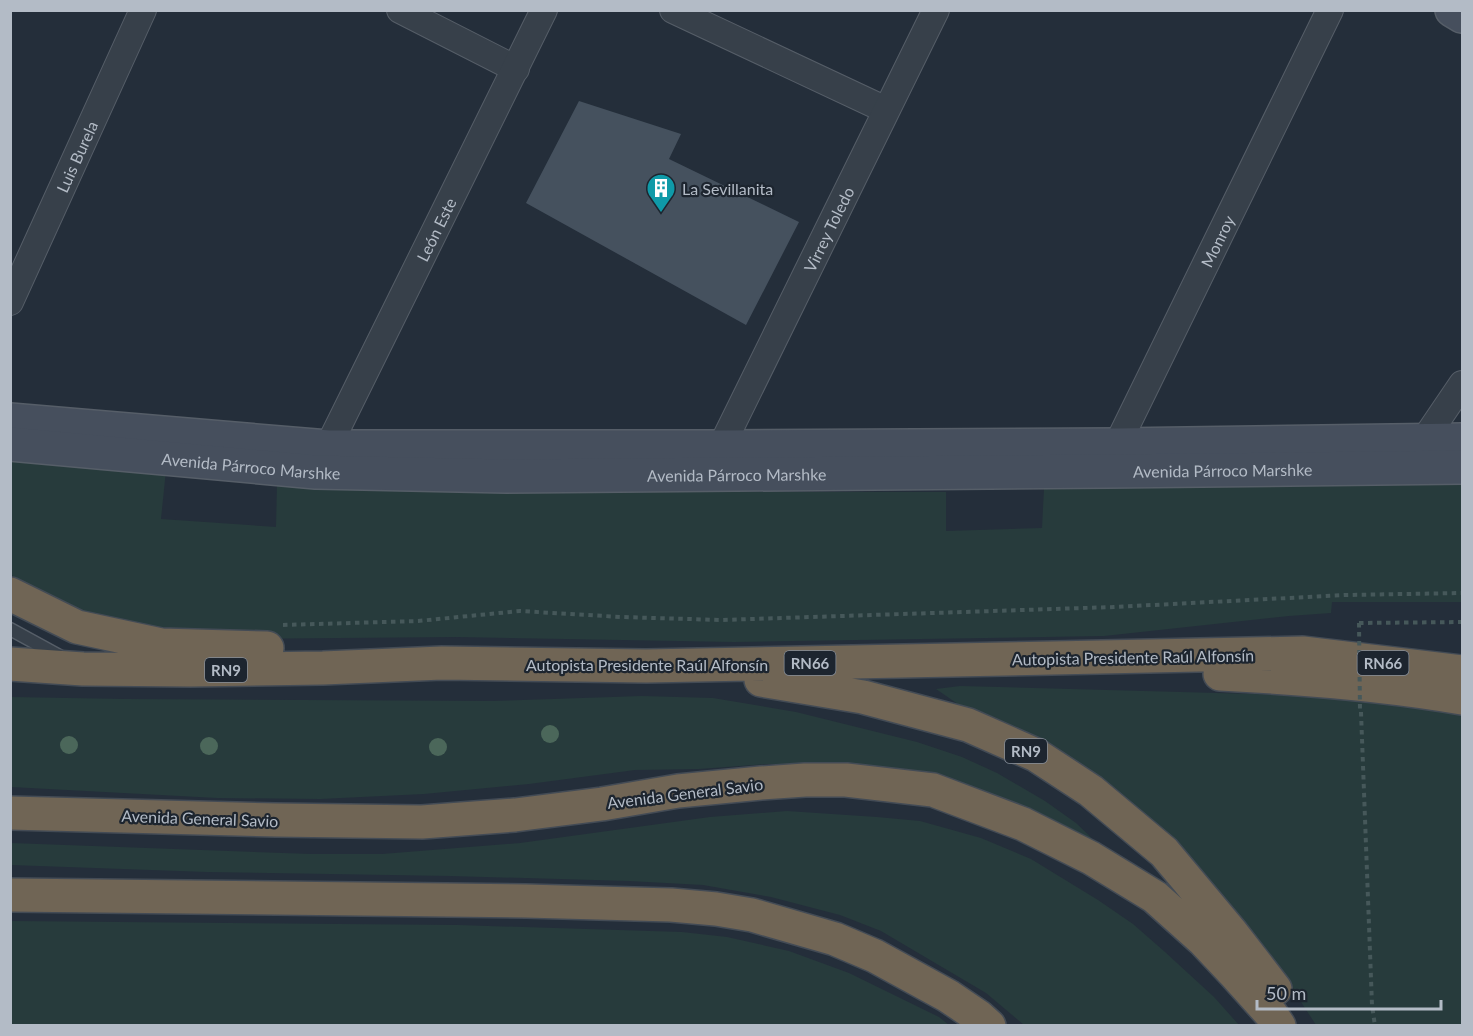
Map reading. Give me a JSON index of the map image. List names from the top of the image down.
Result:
{
  "streets": {
    "highway": [
      "Autopista Presidente Raúl Alfonsín",
      "RN66",
      "RN9",
      "Avenida General Savio"
    ],
    "main road": ["Avenida Párroco Marshke"],
    "street": [
      "Luis Burela",
      "León Este",
      "Virrey Toledo",
      "Monroy"
    ]
  },
  "crossings": [
    ["León Este", "Avenida Párroco Marshke"],
    ["Virrey Toledo", "Avenida Párroco Marshke"],
    ["Monroy", "Avenida Párroco Marshke"],
    ["Autopista Presidente Raúl Alfonsín", "RN9"]
  ],
  "places": {
    "building": ["La Sevillanita"]
  },
  "scale_bar": "50 m"
}
